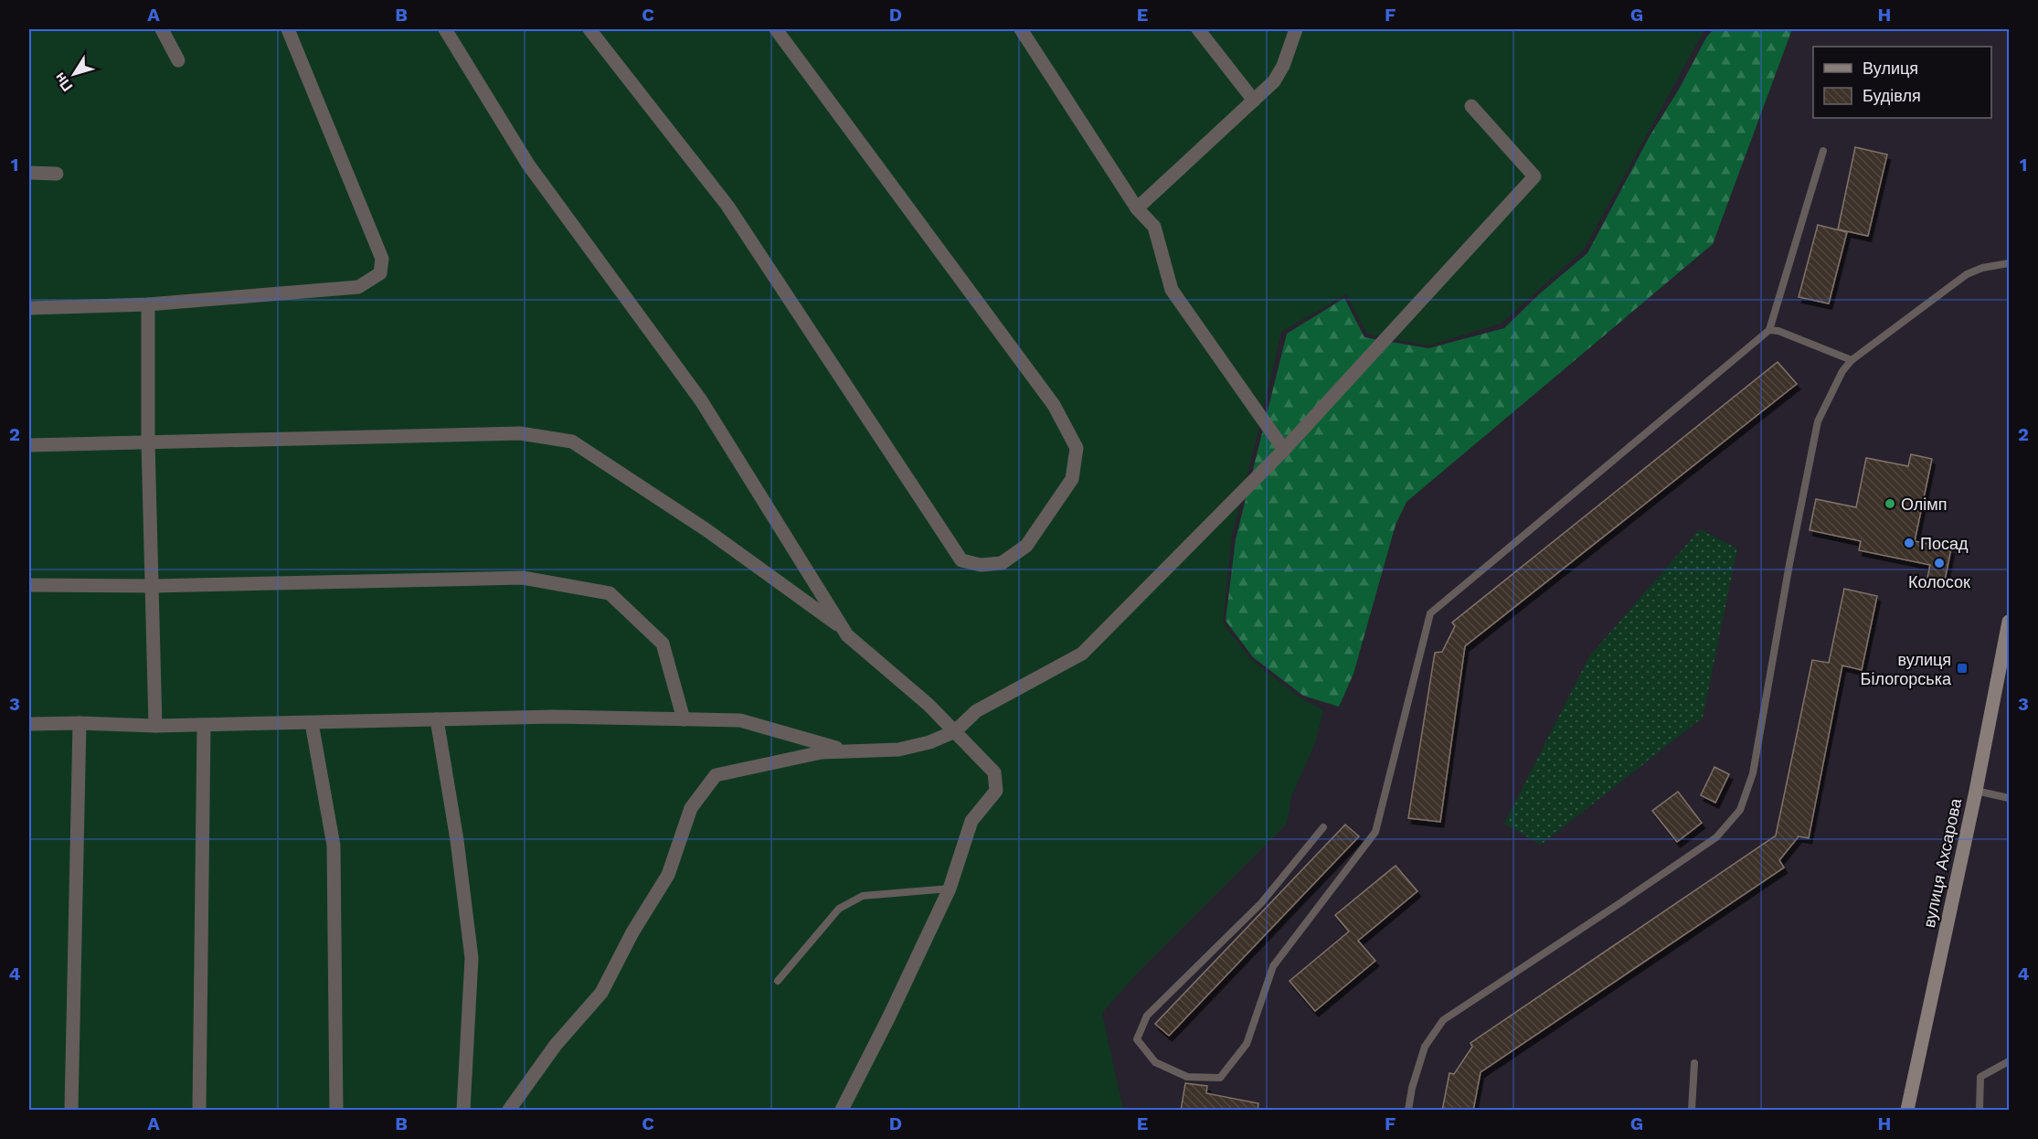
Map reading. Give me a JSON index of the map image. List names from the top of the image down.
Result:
{
  "streets": {
    "main road": ["вулиця Ахсарова"]
  },
  "places": {
    "other": ["Олімп", "Посад", "Колосок"],
    "transit": ["вулиця Білогорська"]
  },
  "legend": ["Вулиця", "Будівля"],
  "north": "bottom left",
  "grid": {
    "columns": [
      "A",
      "B",
      "C",
      "D",
      "E",
      "F",
      "G",
      "H"
    ],
    "rows": [
      "1",
      "2",
      "3",
      "4"
    ]
  }
}
